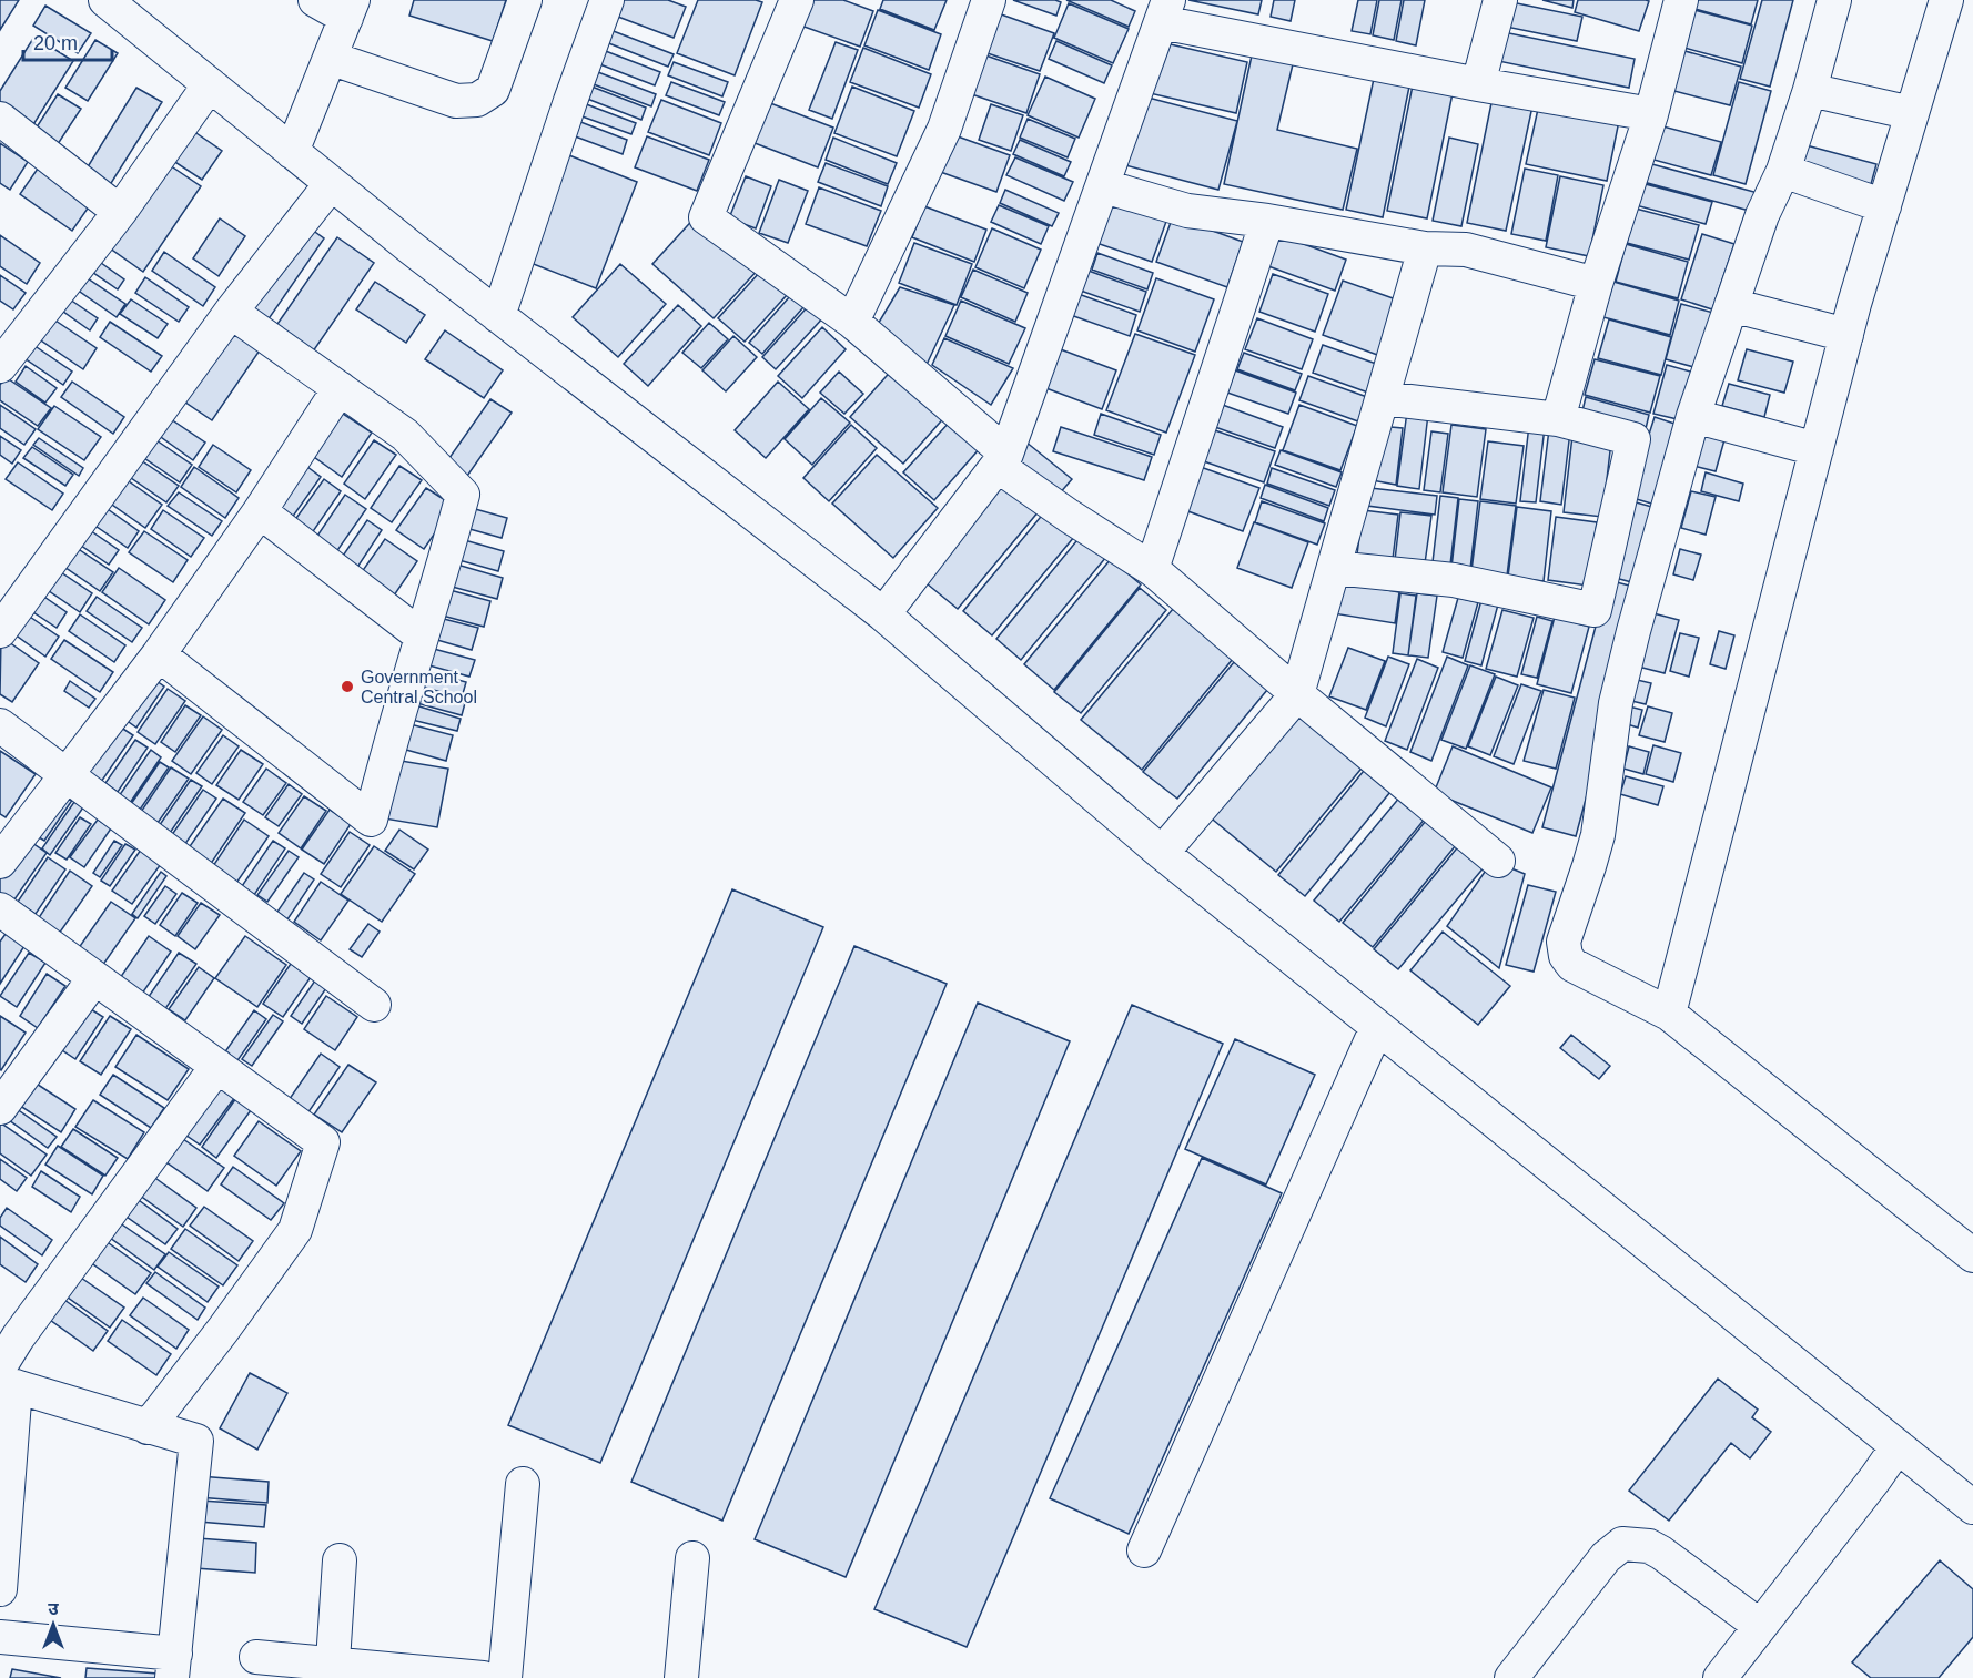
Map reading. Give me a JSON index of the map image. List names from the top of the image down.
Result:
{
  "places": ["Government Central School"],
  "scale_bar": "20 m",
  "north": "top"
}
